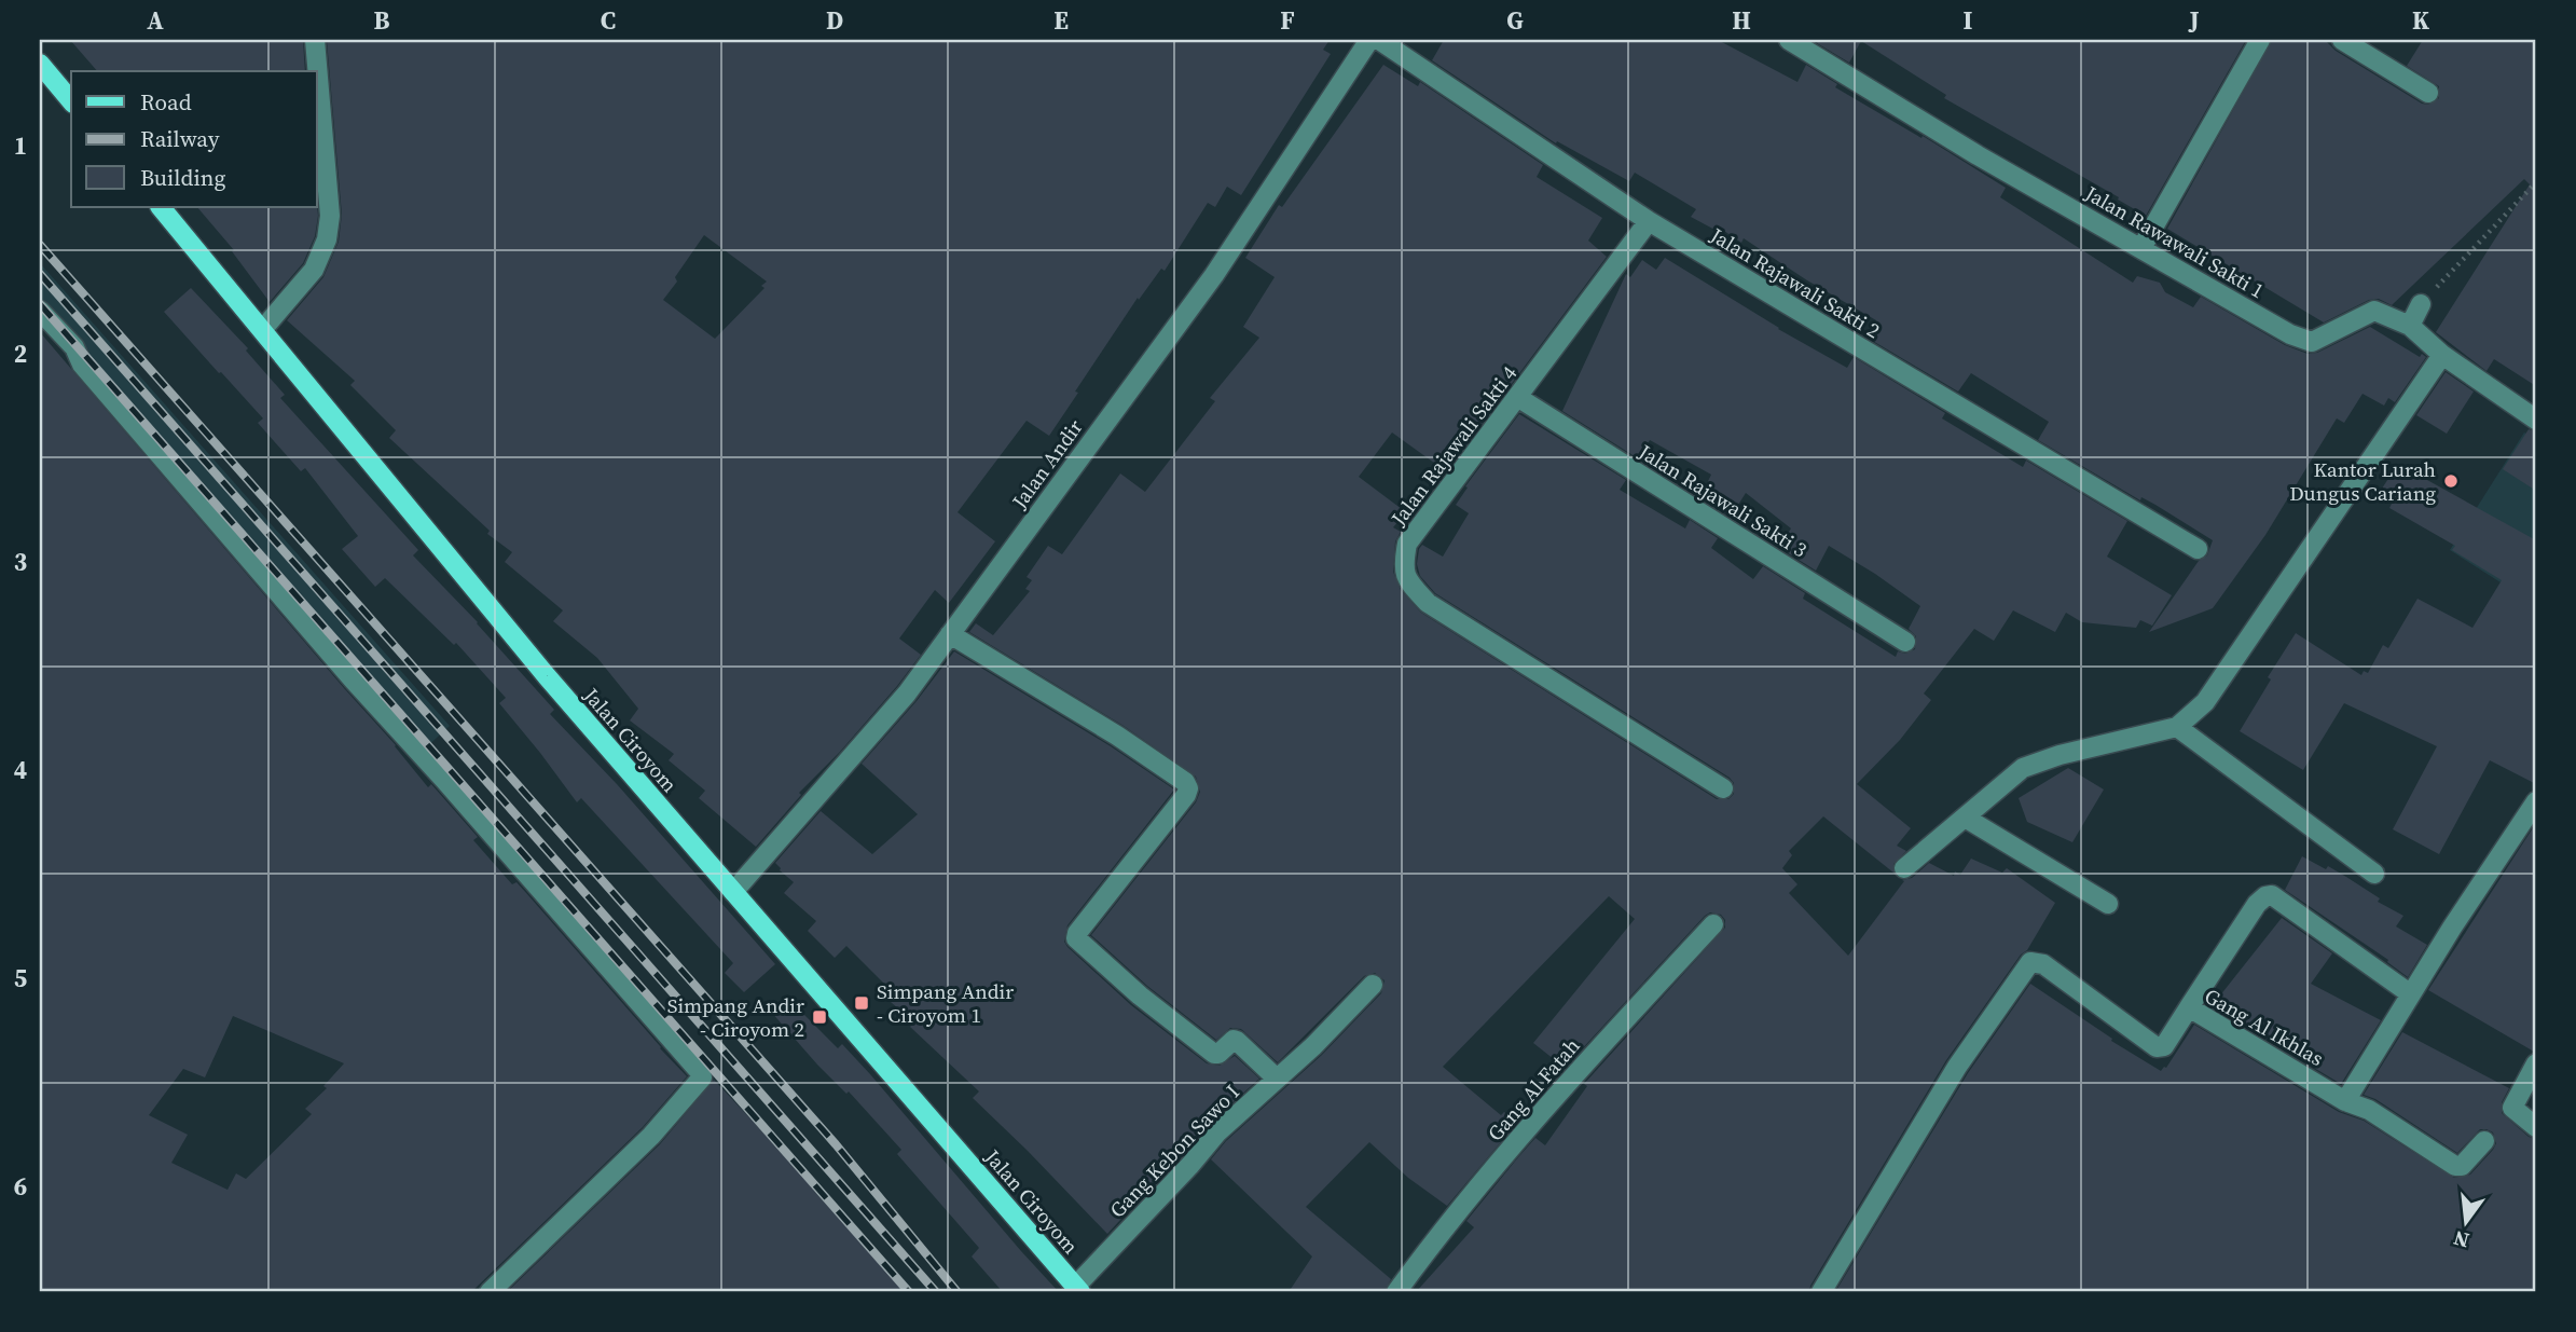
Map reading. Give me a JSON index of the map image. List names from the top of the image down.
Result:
{
  "streets": {
    "main road": ["Jalan Ciroyom"],
    "street": [
      "Jalan Rawawali Sakti 1",
      "Jalan Rajawali Sakti 2",
      "Jalan Rajawali Sakti 4",
      "Jalan Andir",
      "Jalan Rajawali Sakti 3",
      "Gang Al Ikhlas",
      "Gang Al Fatah",
      "Gang Kebon Sawo I"
    ]
  },
  "crossings": [
    ["Jalan Rajawali Sakti 2", "Jalan Rajawali Sakti 4"],
    ["Jalan Rajawali Sakti 4", "Jalan Rajawali Sakti 3"],
    ["Jalan Andir", "Jalan Ciroyom"],
    ["Jalan Ciroyom", "Gang Kebon Sawo I"]
  ],
  "places": {
    "other": ["Kantor Lurah Dungus Cariang"],
    "transit": ["Simpang Andir - Ciroyom 1", "Simpang Andir - Ciroyom 2"]
  },
  "legend": ["Road", "Railway", "Building"],
  "north": "bottom",
  "grid": {
    "columns": [
      "A",
      "B",
      "C",
      "D",
      "E",
      "F",
      "G",
      "H",
      "I",
      "J",
      "K"
    ],
    "rows": [
      "1",
      "2",
      "3",
      "4",
      "5",
      "6"
    ]
  }
}
